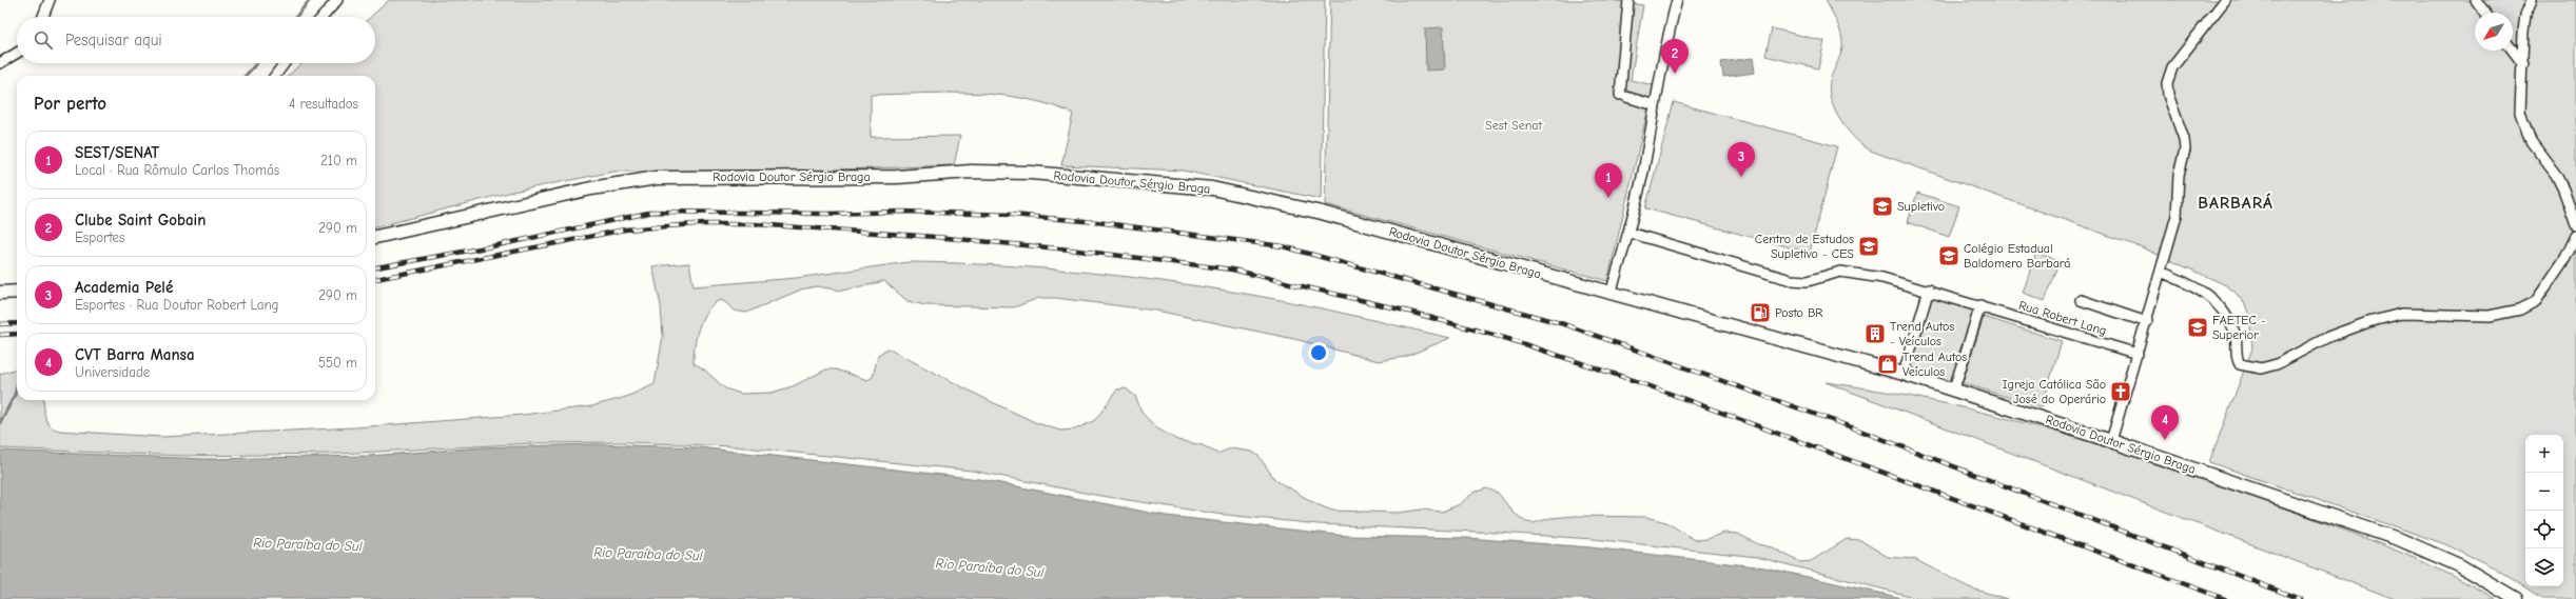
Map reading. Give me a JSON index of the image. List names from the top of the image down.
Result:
{
  "streets": {
    "main road": ["Rodovia Doutor Sérgio Braga"],
    "street": ["Rua Robert Lang"]
  },
  "districts": ["BARBARÁ"],
  "water": ["Rio Paraíba do Sul"],
  "parks": ["Sest Senat"],
  "places": {
    "school or university": [
      "Supletivo",
      "Centro de Estudos Supletivo - CES",
      "Colégio Estadual Baldomero Barbará",
      "FAETEC - Superior"
    ],
    "fuel station": ["Posto BR"],
    "building": ["Trend Autos - Veículos"],
    "shop": ["Trend Autos Veículos"],
    "church": ["Igreja Católica São José do Operário"]
  },
  "north": "bottom left",
  "page": {
    "search": "Pesquisar aqui",
    "pins": [
      "2",
      "3",
      "1",
      "4"
    ],
    "heading": ["Por perto", "4 resultados"],
    "list": [
      {
        "mark": "1",
        "name": "SEST/SENAT",
        "note": "Local · Rua Rômulo Carlos Thomás",
        "value": "210 m"
      },
      {
        "mark": "2",
        "name": "Clube Saint Gobain",
        "note": "Esportes",
        "value": "290 m"
      },
      {
        "mark": "3",
        "name": "Academia Pelé",
        "note": "Esportes · Rua Doutor Robert Lang",
        "value": "290 m"
      },
      {
        "mark": "4",
        "name": "CVT Barra Mansa",
        "note": "Universidade",
        "value": "550 m"
      }
    ],
    "map_buttons": ["+", "−"]
  }
}
